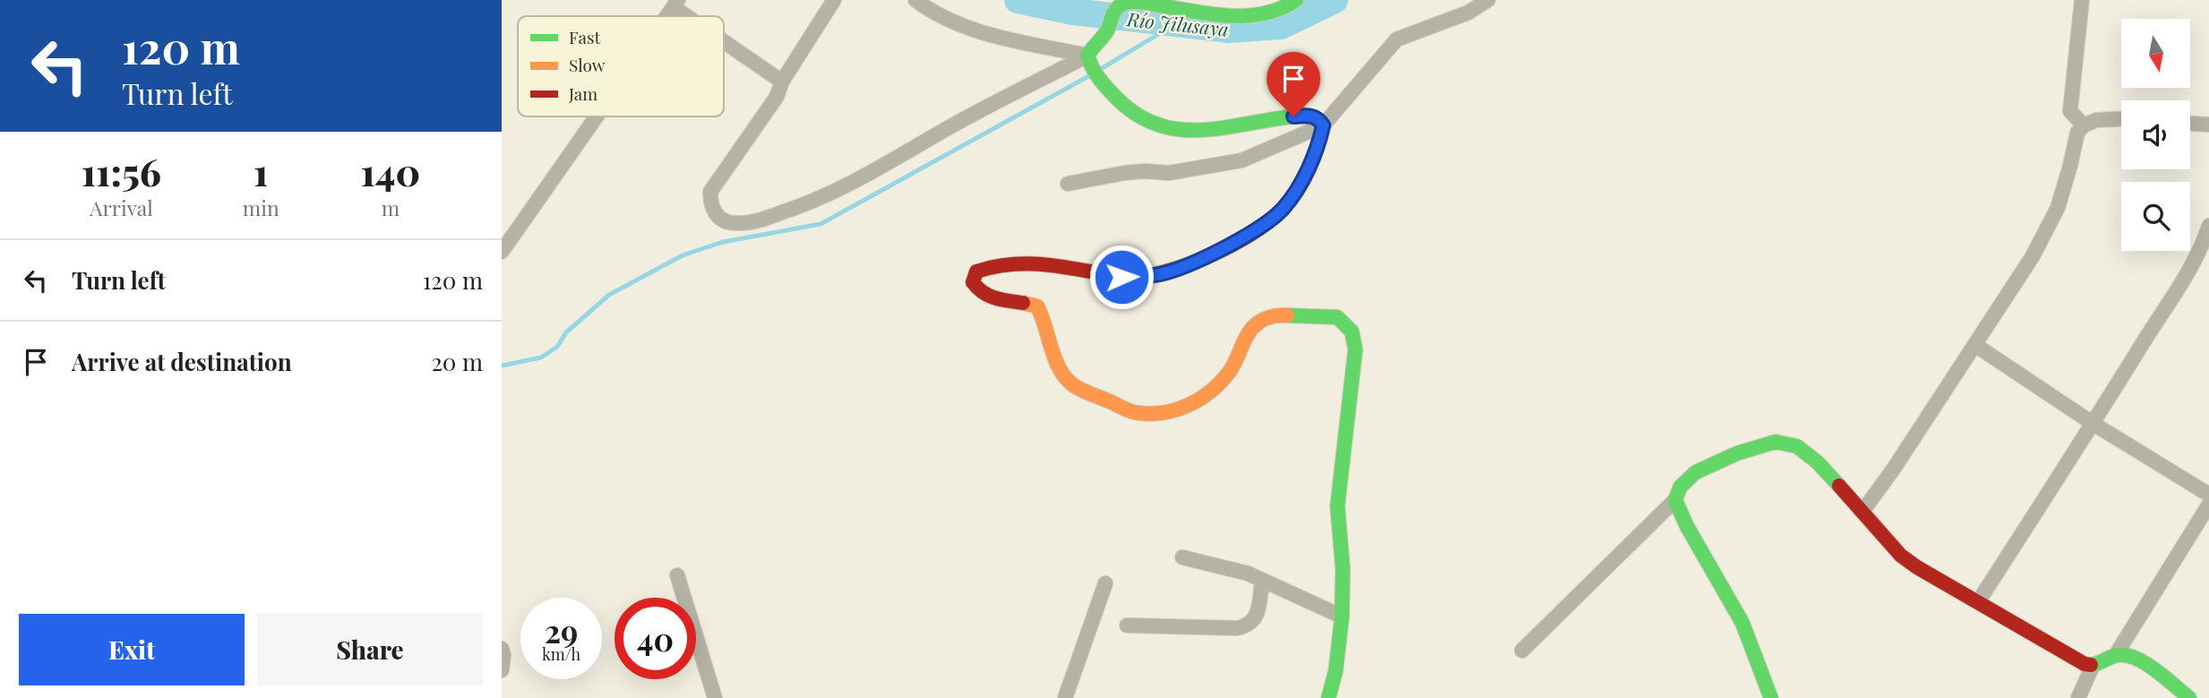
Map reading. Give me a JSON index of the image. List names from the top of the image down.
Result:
{
  "water": ["Río Jilusaya"],
  "legend": ["Fast", "Slow", "Jam"],
  "north": "bottom",
  "page": {
    "turn": ["120 m", "Turn left"],
    "eta": [
      "11:56",
      "Arrival",
      "1",
      "min",
      "140",
      "m"
    ],
    "list": [
      {
        "name": "Turn left",
        "value": "120 m"
      },
      {
        "name": "Arrive at destination",
        "value": "20 m"
      }
    ],
    "speed": "29 km/h",
    "limit": "40",
    "buttons": ["Exit", "Share"]
  }
}
